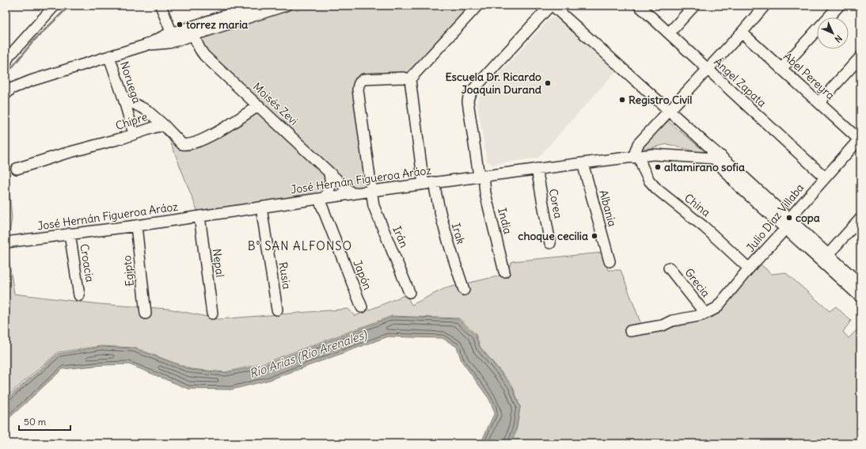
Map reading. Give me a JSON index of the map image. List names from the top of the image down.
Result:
{
  "streets": {
    "street": [
      "Abel Pereyra",
      "Noruega",
      "Ángel Zapata",
      "Moisés Zevi",
      "Chipre",
      "José Hernán Figueroa Aráoz",
      "Corea",
      "China",
      "Albania",
      "Julio Díaz Villaba",
      "India",
      "Irak",
      "Irán",
      "Croacia",
      "Nepal",
      "Egipto",
      "Japón",
      "Rusia",
      "Grecia"
    ]
  },
  "crossings": [
    ["Abel Pereyra", "Julio Díaz Villaba"],
    ["Noruega", "Chipre"],
    ["Ángel Zapata", "Julio Díaz Villaba"],
    ["Moisés Zevi", "Chipre"],
    ["Moisés Zevi", "José Hernán Figueroa Aráoz"],
    ["José Hernán Figueroa Aráoz", "Corea"],
    ["José Hernán Figueroa Aráoz", "China"],
    ["José Hernán Figueroa Aráoz", "Albania"],
    ["José Hernán Figueroa Aráoz", "India"],
    ["José Hernán Figueroa Aráoz", "Irak"],
    ["José Hernán Figueroa Aráoz", "Irán"],
    ["José Hernán Figueroa Aráoz", "Croacia"],
    ["José Hernán Figueroa Aráoz", "Nepal"],
    ["José Hernán Figueroa Aráoz", "Egipto"],
    ["José Hernán Figueroa Aráoz", "Japón"],
    ["José Hernán Figueroa Aráoz", "Rusia"],
    ["China", "Julio Díaz Villaba"],
    ["Julio Díaz Villaba", "Grecia"],
    ["Irak", "Irán"]
  ],
  "districts": ["B° SAN ALFONSO"],
  "water": ["Río Arias (Río Arenales)"],
  "places": [
    "torrez maria",
    "Escuela Dr. Ricardo Joaquin Durand",
    "Registro Civíl",
    "altamirano sofia",
    "copa",
    "choque cecilia"
  ],
  "scale_bar": "50 m",
  "north": "bottom right"
}
